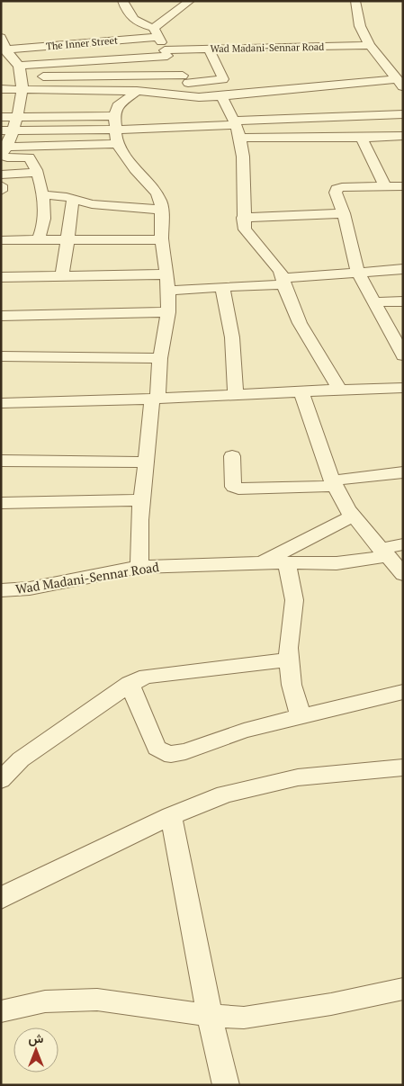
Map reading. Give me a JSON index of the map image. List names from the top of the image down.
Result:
{
  "streets": {
    "street": ["The Inner Street", "Wad Madani-Sennar Road"]
  },
  "north": "top"
}
